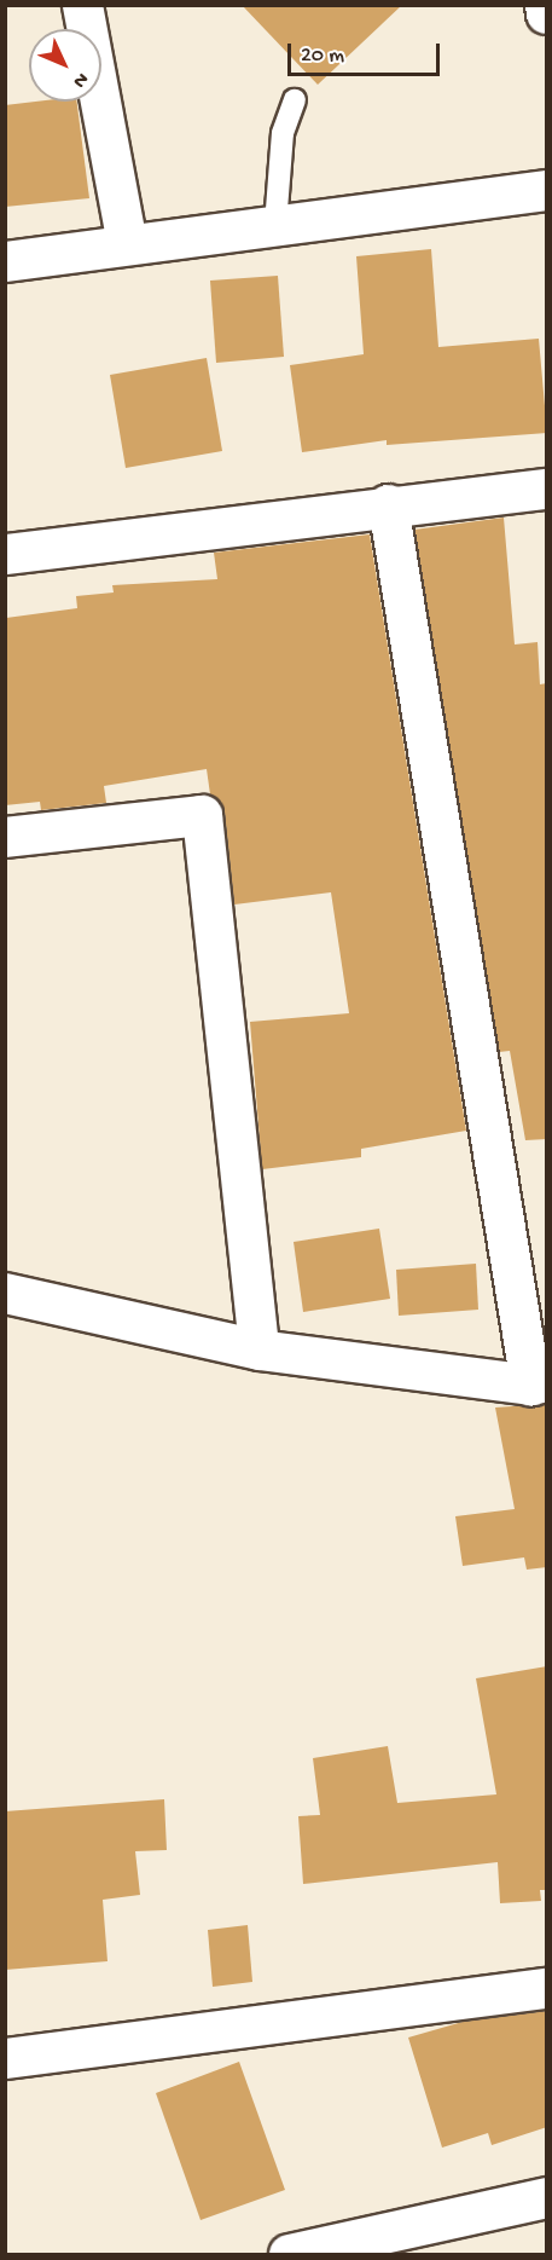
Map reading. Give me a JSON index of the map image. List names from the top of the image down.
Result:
{
  "scale_bar": "20 m",
  "north": "bottom right"
}
